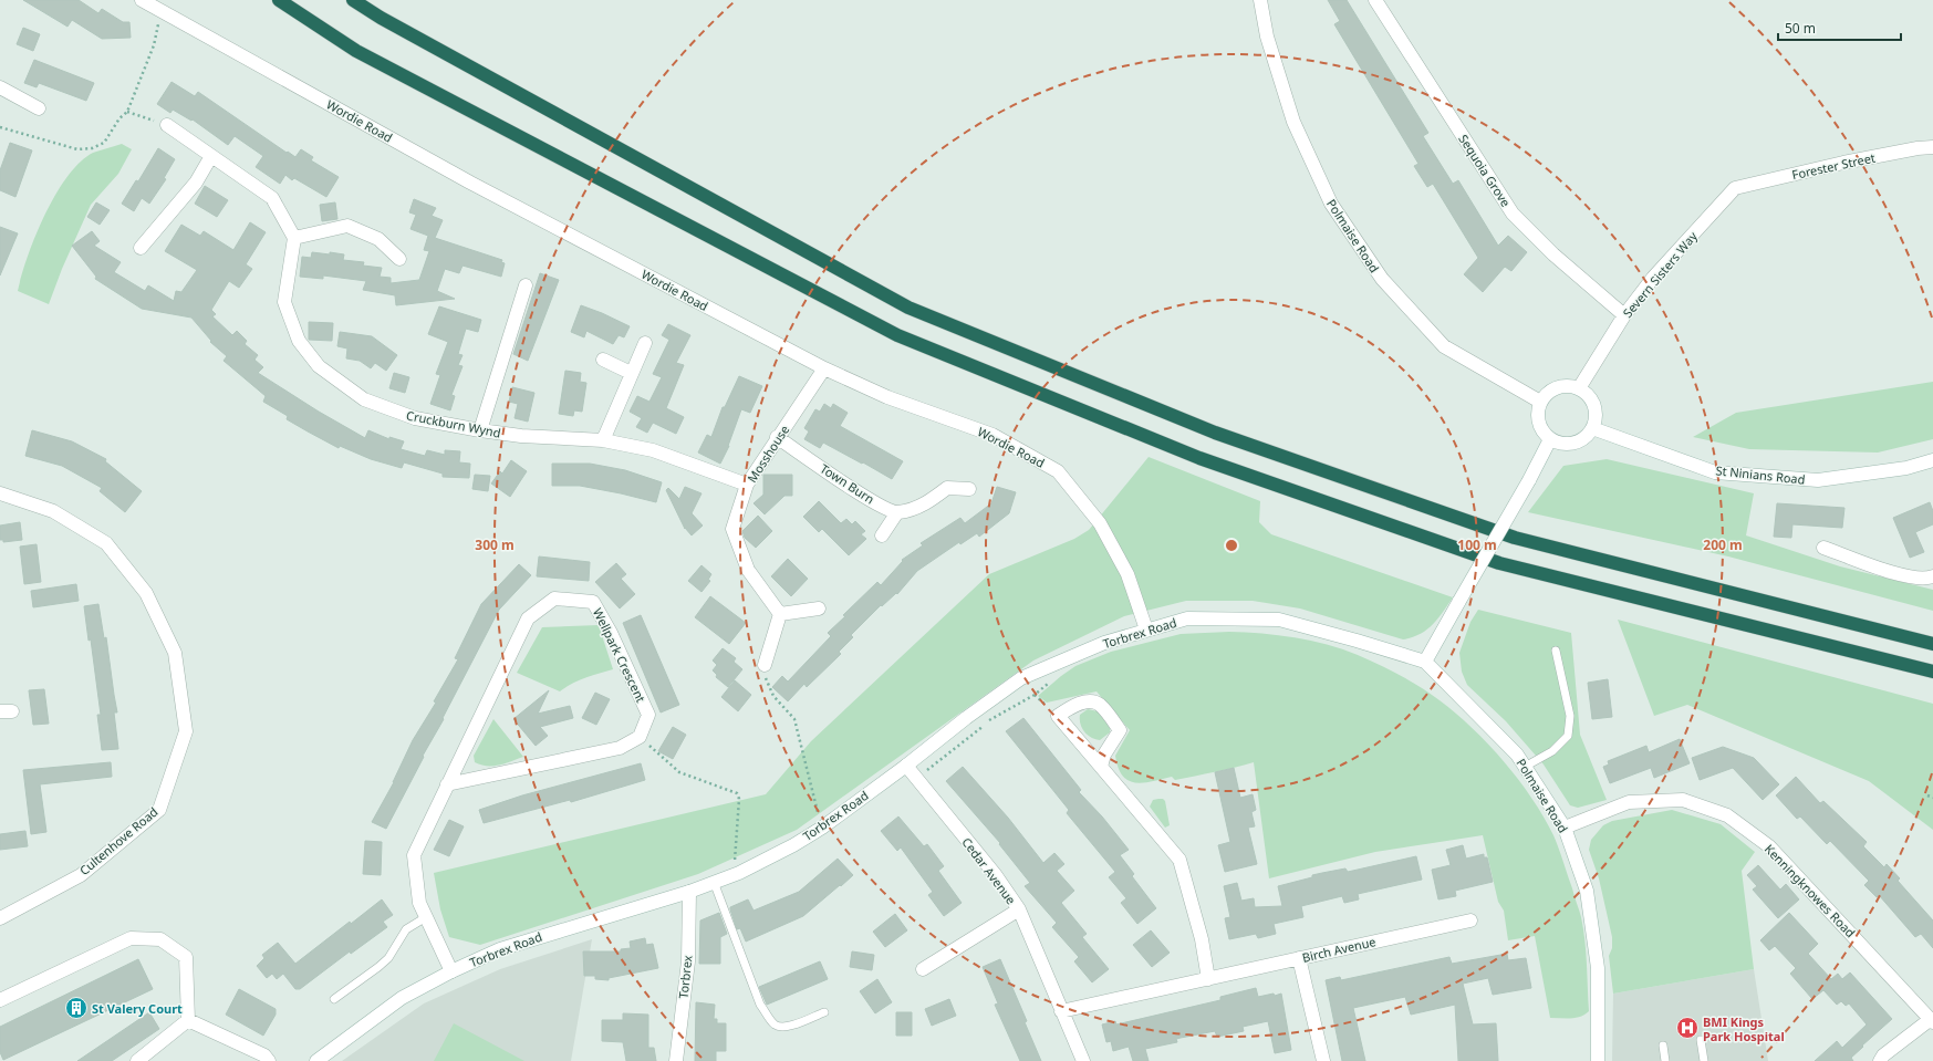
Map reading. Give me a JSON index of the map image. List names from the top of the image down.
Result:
{
  "streets": {
    "street": [
      "Wordie Road",
      "Forester Street",
      "Sequoia Grove",
      "Polmaise Road",
      "Severn Sisters Way",
      "Cruckburn Wynd",
      "Mosshouse",
      "St Ninians Road",
      "Town Burn",
      "Torbrex Road",
      "Wellpark Crescent",
      "Cultenhove Road",
      "Cedar Avenue",
      "Kenningknowes Road",
      "Birch Avenue",
      "Torbrex"
    ]
  },
  "crossings": [
    ["Wordie Road", "Mosshouse"],
    ["Wordie Road", "Torbrex Road"],
    ["Forester Street", "Severn Sisters Way"],
    ["Sequoia Grove", "Severn Sisters Way"],
    ["Polmaise Road", "Severn Sisters Way"],
    ["Polmaise Road", "St Ninians Road"],
    ["Polmaise Road", "Torbrex Road"],
    ["Polmaise Road", "Kenningknowes Road"],
    ["Severn Sisters Way", "St Ninians Road"],
    ["Cruckburn Wynd", "Mosshouse"],
    ["Mosshouse", "Town Burn"],
    ["Torbrex Road", "Wellpark Crescent"],
    ["Torbrex Road", "Cedar Avenue"],
    ["Torbrex Road", "Torbrex"],
    ["Cedar Avenue", "Birch Avenue"]
  ],
  "places": {
    "building": ["St Valery Court"],
    "hospital": ["BMI Kings Park Hospital"]
  },
  "scale_bar": "50 m",
  "rings": ["100 m", "200 m", "300 m"]
}
